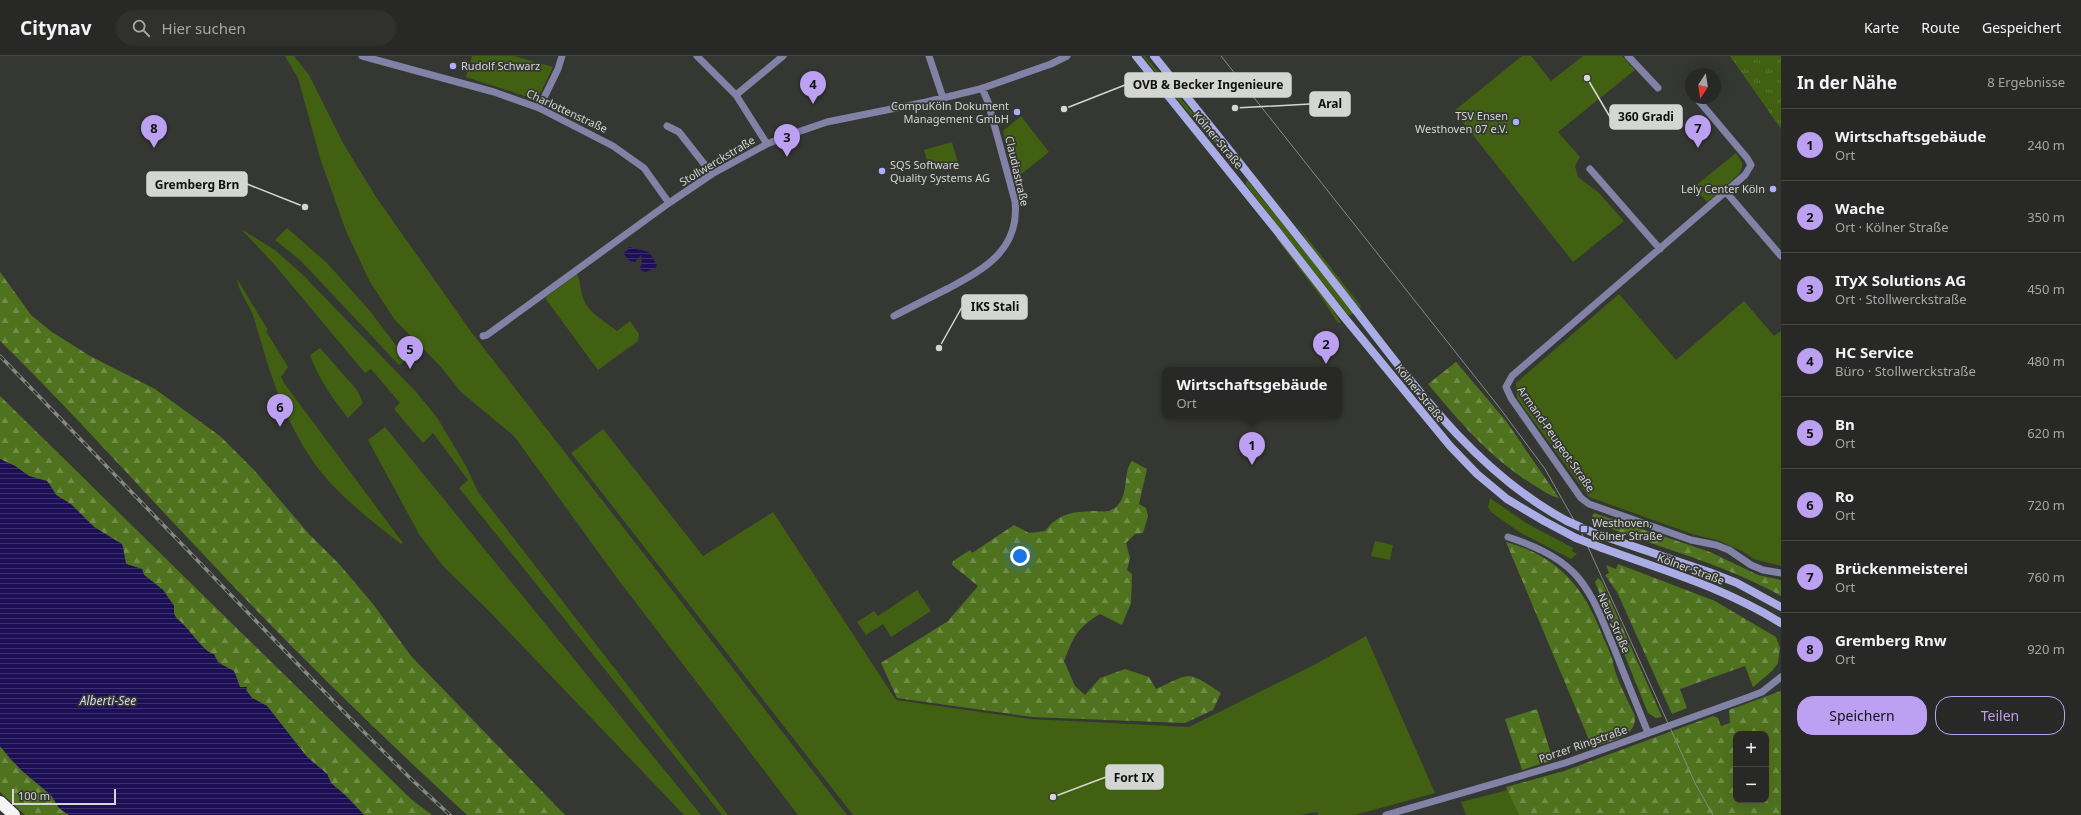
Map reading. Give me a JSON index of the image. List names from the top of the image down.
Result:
{
  "streets": {
    "main road": ["Kölner Straße"],
    "street": [
      "Charlottenstraße",
      "Stollwerckstraße",
      "Claudiastraße",
      "Armand-Peugeot-Straße",
      "Neue Straße",
      "Porzer Ringstraße"
    ]
  },
  "crossings": [
    ["Charlottenstraße", "Stollwerckstraße"],
    ["Stollwerckstraße", "Claudiastraße"],
    ["Neue Straße", "Porzer Ringstraße"]
  ],
  "water": ["Alberti-See"],
  "places": {
    "other": [
      "Rudolf Schwarz",
      "360 Gradi",
      "Aral",
      "OVB & Becker Ingenieure",
      "CompuKöln Dokument Management GmbH",
      "TSV Ensen Westhoven 07 e.V.",
      "SQS Software Quality Systems AG",
      "Lely Center Köln",
      "Gremberg Brn",
      "IKS Stali",
      "Fort IX"
    ],
    "transit": ["Westhoven, Kölner Straße"]
  },
  "scale_bar": "100 m",
  "north": "bottom",
  "page": {
    "header": "Citynav",
    "search": "Hier suchen",
    "nav": ["Karte", "Route", "Gespeichert"],
    "heading": ["In der Nähe", "8 Ergebnisse"],
    "pins": [
      "4",
      "7",
      "8",
      "3",
      "2",
      "5",
      "6",
      "1"
    ],
    "list": [
      {
        "mark": "1",
        "name": "Wirtschaftsgebäude",
        "note": "Ort",
        "value": "240 m"
      },
      {
        "mark": "2",
        "name": "Wache",
        "note": "Ort · Kölner Straße",
        "value": "350 m"
      },
      {
        "mark": "3",
        "name": "ITyX Solutions AG",
        "note": "Ort · Stollwerckstraße",
        "value": "450 m"
      },
      {
        "mark": "4",
        "name": "HC Service",
        "note": "Büro · Stollwerckstraße",
        "value": "480 m"
      },
      {
        "mark": "5",
        "name": "Bn",
        "note": "Ort",
        "value": "620 m"
      },
      {
        "mark": "6",
        "name": "Ro",
        "note": "Ort",
        "value": "720 m"
      },
      {
        "mark": "7",
        "name": "Brückenmeisterei",
        "note": "Ort",
        "value": "760 m"
      },
      {
        "mark": "8",
        "name": "Gremberg Rnw",
        "note": "Ort",
        "value": "920 m"
      }
    ],
    "popup": ["Wirtschaftsgebäude", "Ort"],
    "buttons": ["Speichern", "Teilen"],
    "map_buttons": ["+", "−"],
    "scale": "100 m"
  }
}
